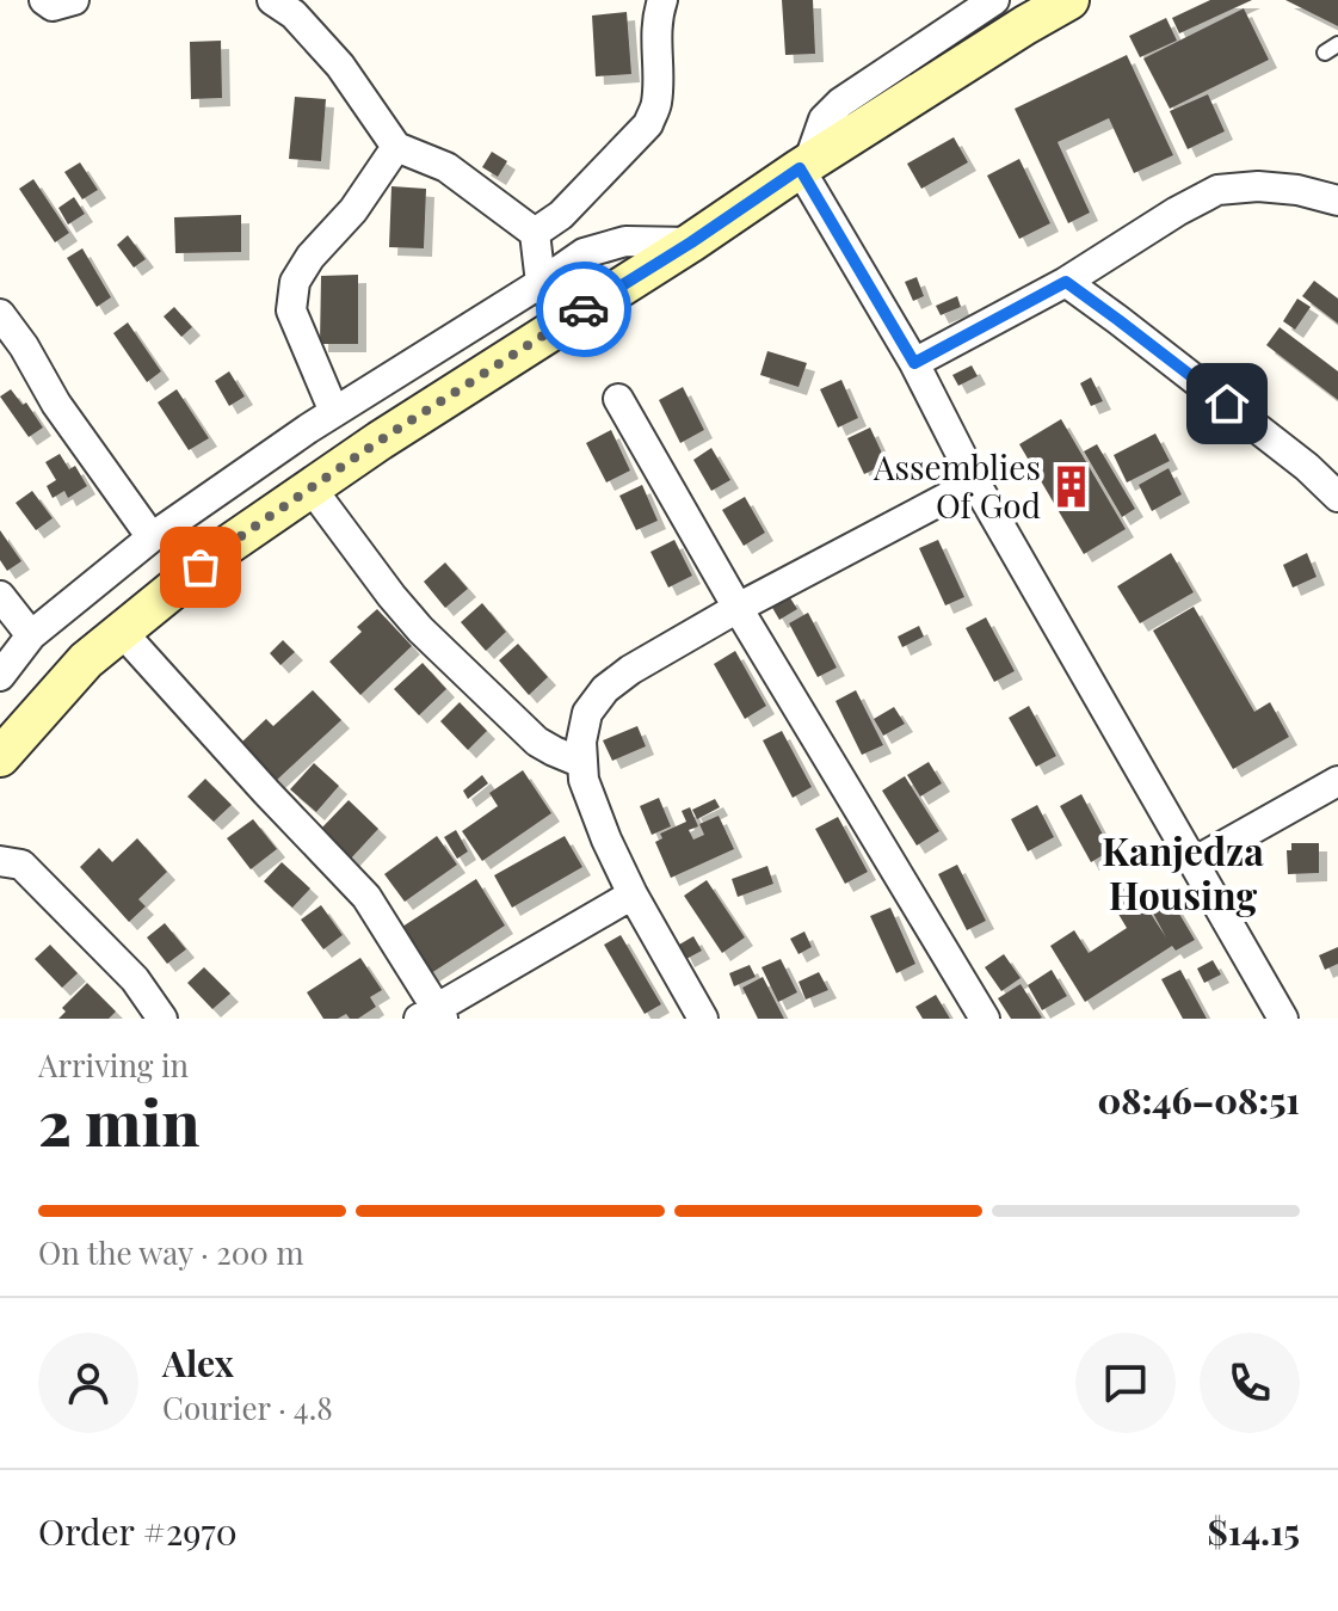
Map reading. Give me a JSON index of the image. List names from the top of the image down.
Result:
{
  "districts": ["Kanjedza Housing"],
  "places": {
    "building": ["Assemblies Of God"]
  },
  "page": {
    "heading": ["2 min", "Arriving in", "08:46–08:51"],
    "panel": [
      "Alex",
      "Courier · 4.8",
      "Order #2970",
      "$14.15"
    ],
    "bar": "On the way · 200 m"
  }
}
